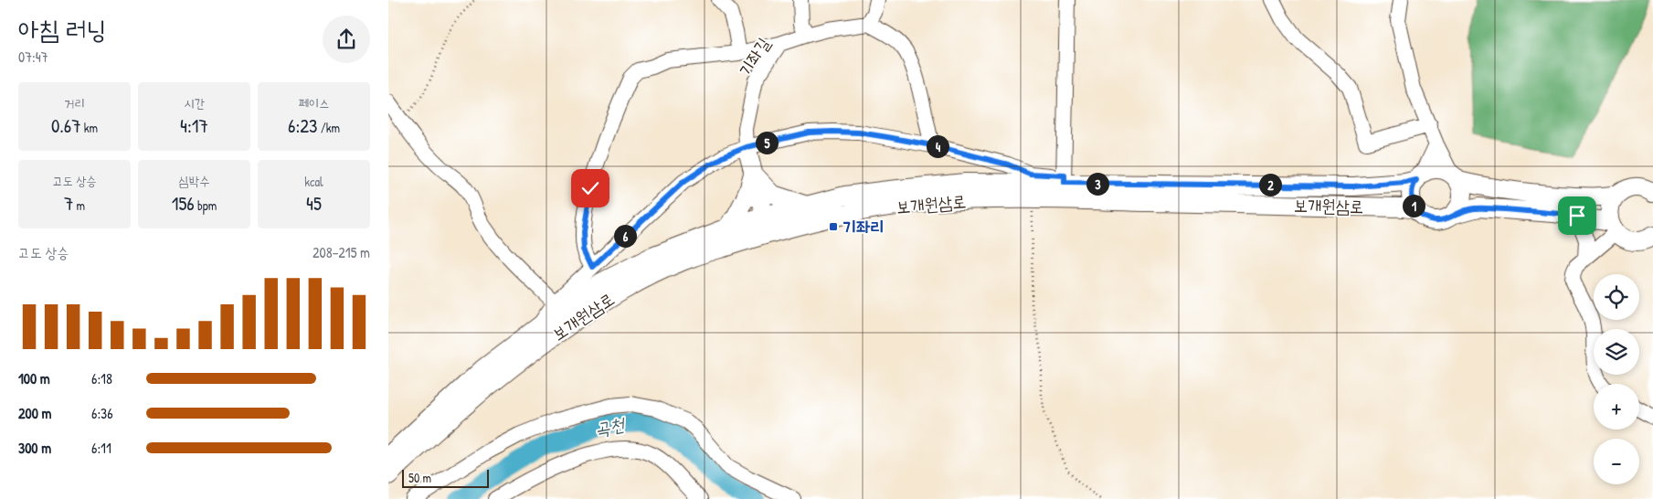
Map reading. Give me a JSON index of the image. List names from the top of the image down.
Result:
{
  "streets": {
    "main road": ["보개원삼로"],
    "street": ["기좌길"]
  },
  "crossings": [
    ["기좌길", "보개원삼로"]
  ],
  "water": ["곡천"],
  "places": {
    "transit": ["기좌리"]
  },
  "scale_bar": "50 m",
  "page": {
    "heading": ["아침 러닝", "07:47"],
    "stats": [
      ["거리", "0.67 km"],
      ["시간", "4:17"],
      ["페이스", "6:23 /km"],
      ["고도 상승", "7 m"],
      ["심박수", "156 bpm"],
      ["kcal", "45"]
    ],
    "pins": [
      "5",
      "4",
      "3",
      "2",
      "1",
      "6"
    ],
    "chart": ["고도 상승", "208–215 m"],
    "map_buttons": ["+", "−"],
    "list": [
      {
        "name": "100 m",
        "note": "6:18"
      },
      {
        "name": "200 m",
        "note": "6:36"
      },
      {
        "name": "300 m",
        "note": "6:11"
      }
    ],
    "scale": "50 m"
  }
}
